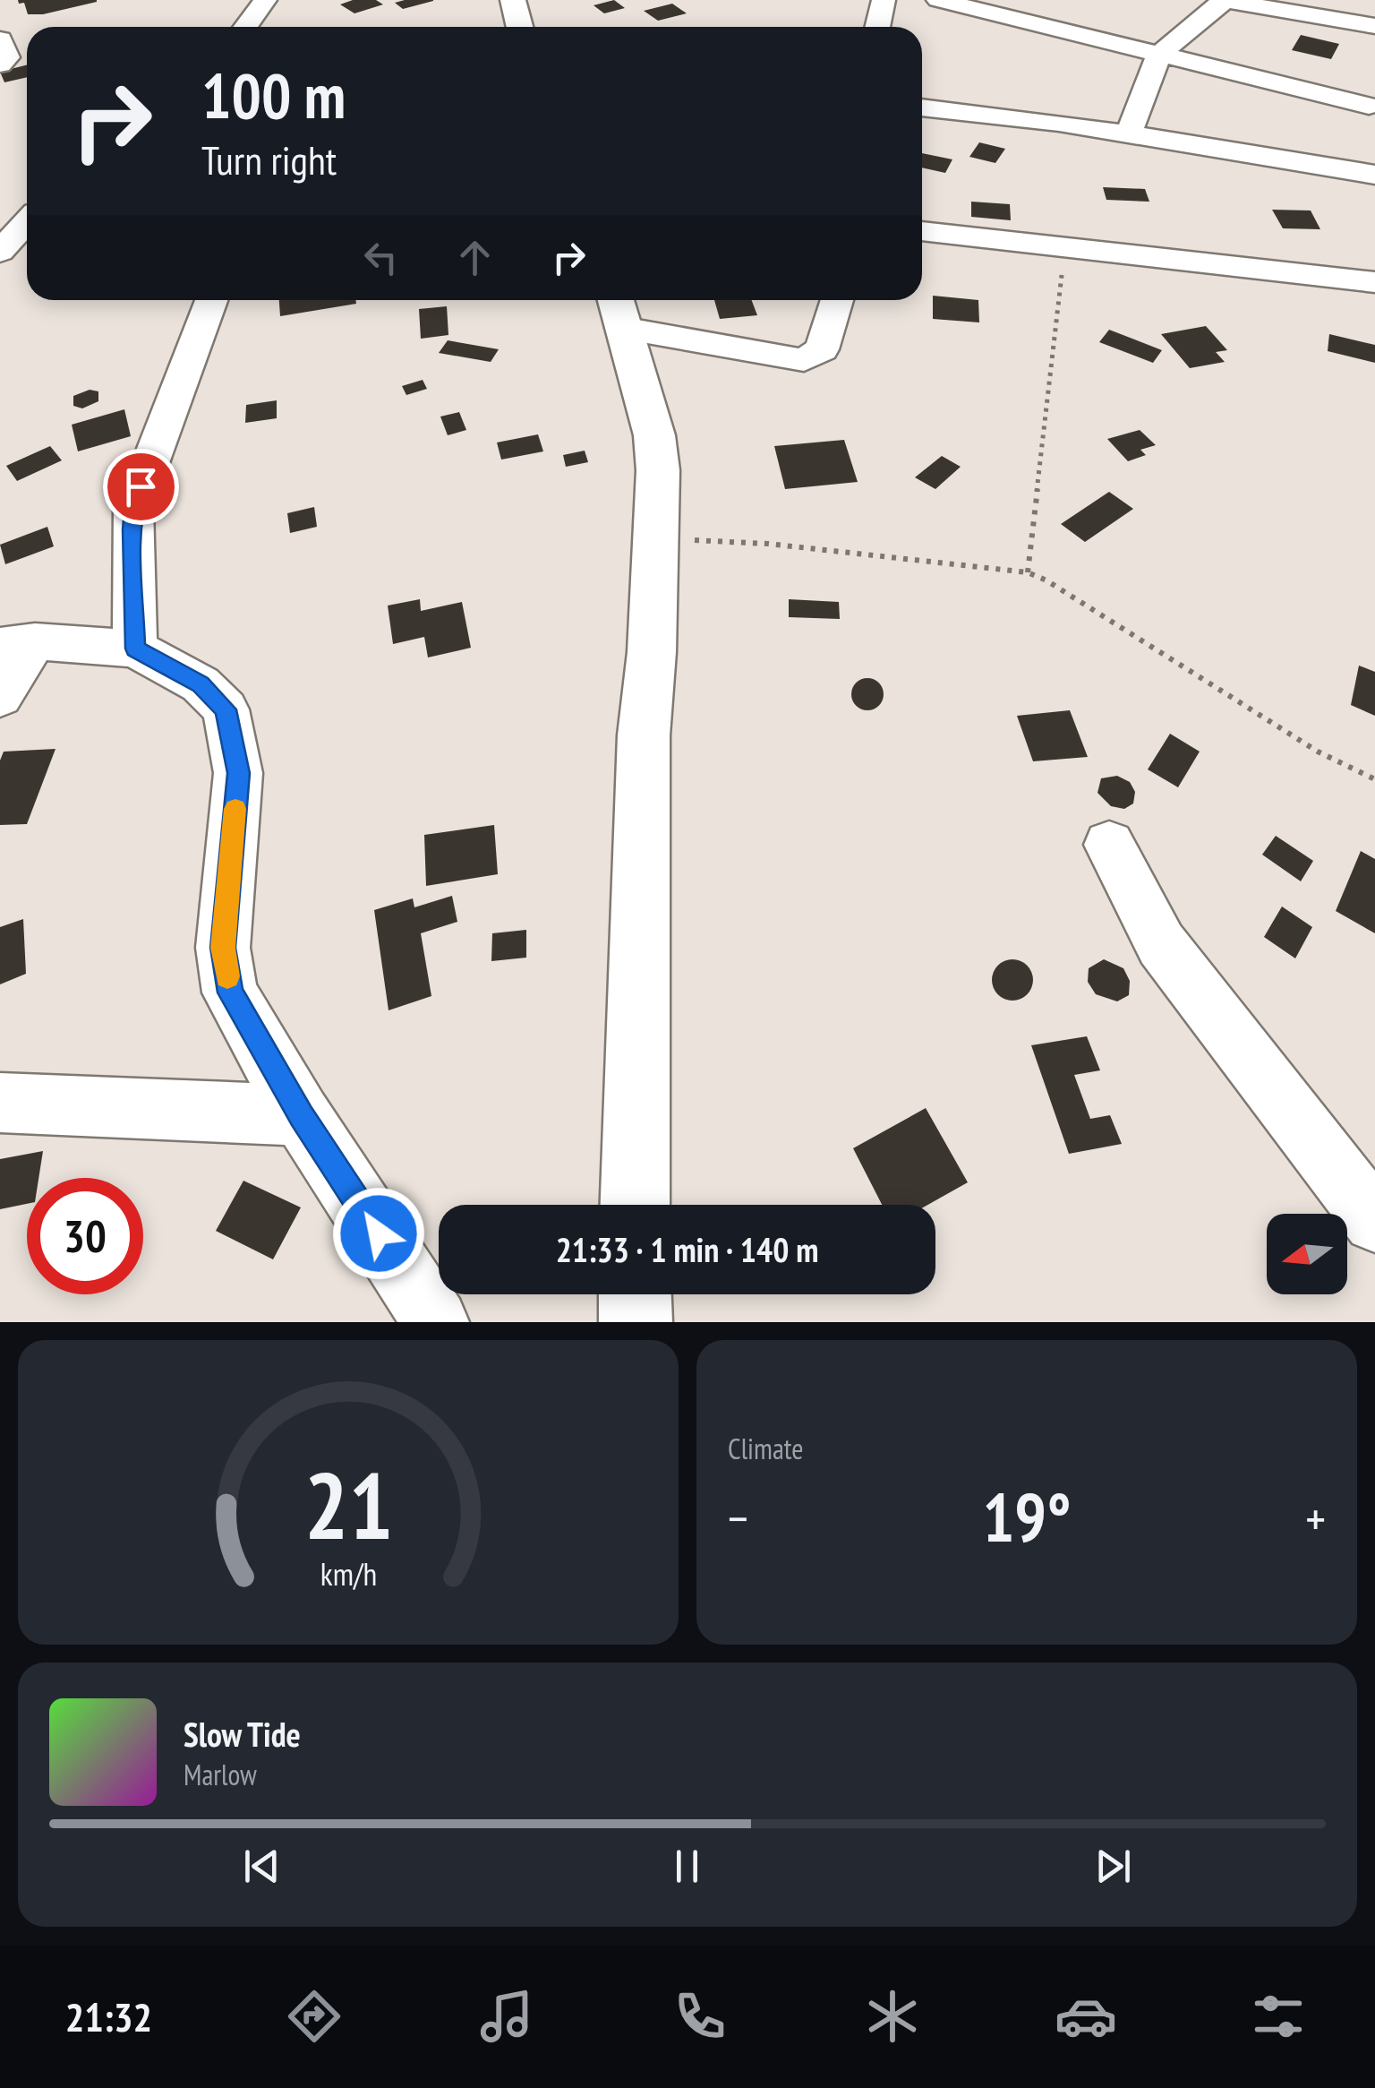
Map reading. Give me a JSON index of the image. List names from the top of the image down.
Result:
{
  "north": "left",
  "page": {
    "turn": ["100 m", "Turn right"],
    "limit": "30",
    "trip": "21:33 · 1 min · 140 m",
    "tile": "Climate",
    "heat": ["−", "19°", "+"],
    "song": ["Slow Tide", "Marlow"],
    "tabs": "21:32",
    "gauge": ["21", "km/h"]
  }
}
